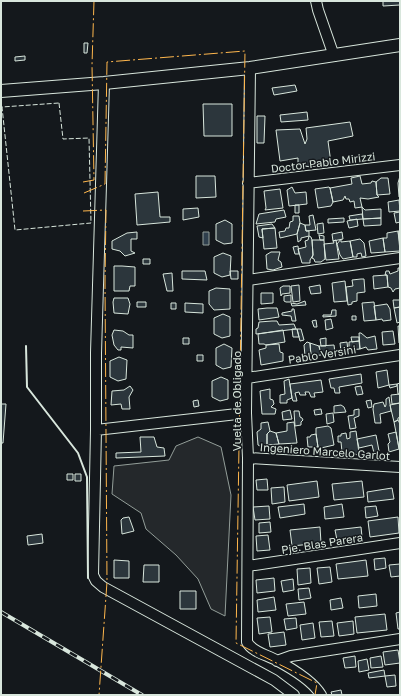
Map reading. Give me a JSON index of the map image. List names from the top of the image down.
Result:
{
  "streets": {
    "street": [
      "Doctor Pablo Mirizzi",
      "Pablo Versini",
      "Vuelta de Obligado",
      "Ingeniero Marcelo Garlot",
      "Pje. Blas Parera"
    ]
  },
  "crossings": [
    ["Doctor Pablo Mirizzi", "Vuelta de Obligado"],
    ["Pablo Versini", "Vuelta de Obligado"],
    ["Vuelta de Obligado", "Ingeniero Marcelo Garlot"],
    ["Vuelta de Obligado", "Pje. Blas Parera"]
  ]
}
